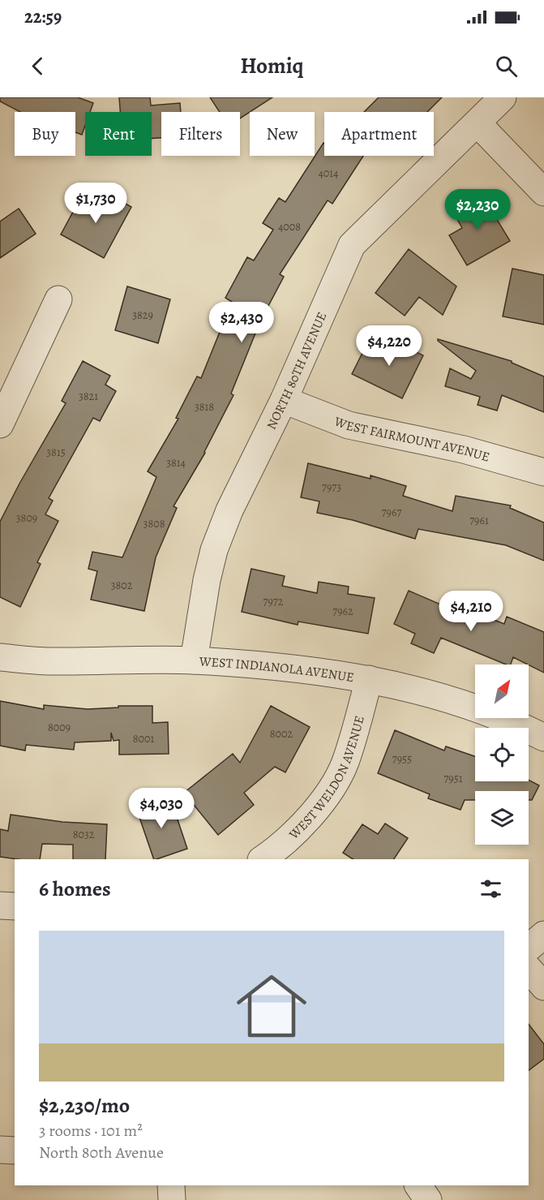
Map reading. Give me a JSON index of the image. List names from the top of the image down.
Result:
{
  "streets": {
    "street": [
      "NORTH 80TH AVENUE",
      "WEST FAIRMOUNT AVENUE",
      "WEST INDIANOLA AVENUE",
      "WEST WELDON AVENUE"
    ]
  },
  "crossings": [
    ["NORTH 80TH AVENUE", "WEST FAIRMOUNT AVENUE"],
    ["NORTH 80TH AVENUE", "WEST INDIANOLA AVENUE"],
    ["WEST INDIANOLA AVENUE", "WEST WELDON AVENUE"]
  ],
  "house_numbers": [
    "4014",
    "4008",
    "3829",
    "3821",
    "3818",
    "3815",
    "3814",
    "7973",
    "7967",
    "3809",
    "7961",
    "3808",
    "3802",
    "7972",
    "7962",
    "8009",
    "8002",
    "8001",
    "7955",
    "7951",
    "8032"
  ],
  "north": "top right",
  "page": {
    "status": "22:59",
    "header": "Homiq",
    "chip": [
      "Buy",
      "Rent",
      "Filters",
      "New",
      "Apartment"
    ],
    "price": [
      "$1,730",
      "$2,230",
      "$2,430",
      "$4,220",
      "$4,210",
      "$4,030"
    ],
    "heading": "6 homes",
    "list": [
      {
        "name": "$2,230/mo",
        "note": "3 rooms · 101 m² · North 80th Avenue"
      }
    ]
  }
}
